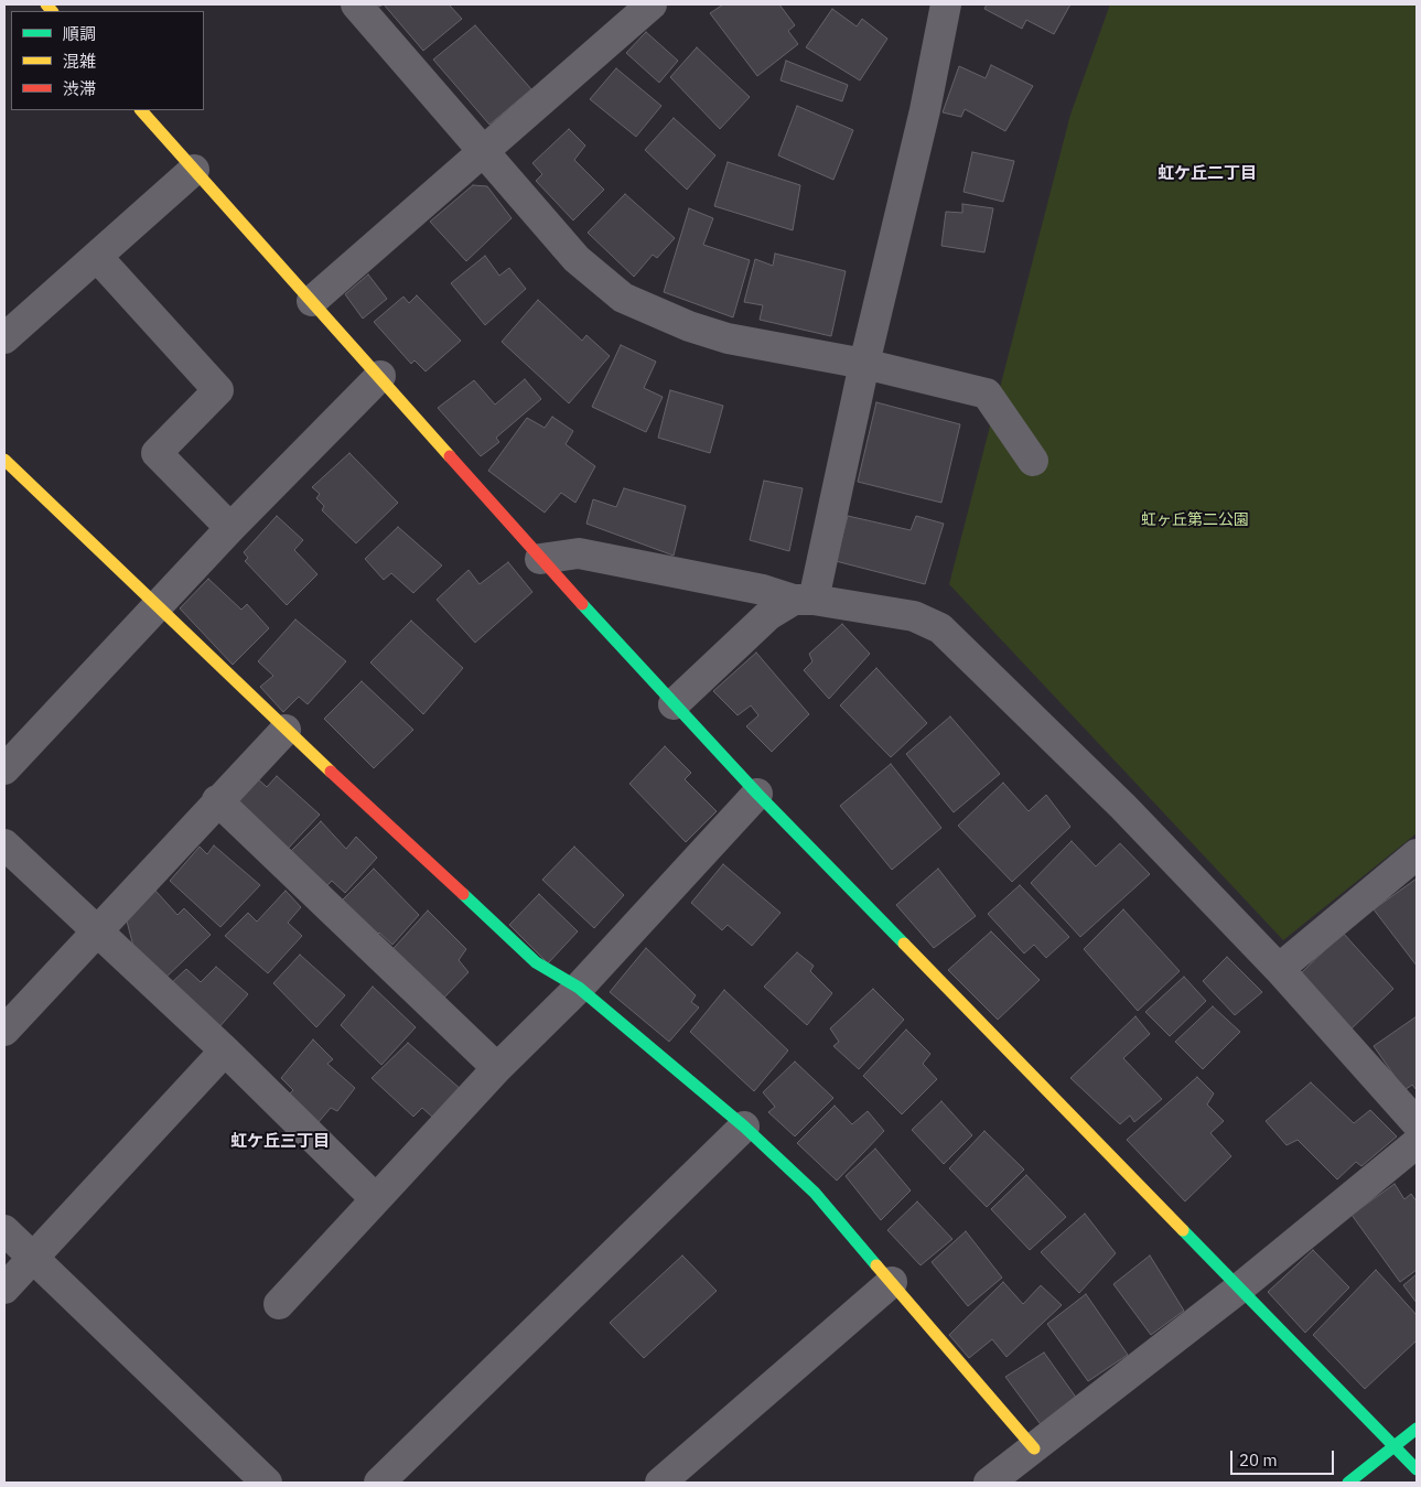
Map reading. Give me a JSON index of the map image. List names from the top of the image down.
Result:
{
  "districts": ["虹ケ丘二丁目", "虹ケ丘三丁目"],
  "parks": ["虹ヶ丘第二公園"],
  "legend": ["順調", "混雑", "渋滞"],
  "scale_bar": "20 m"
}
